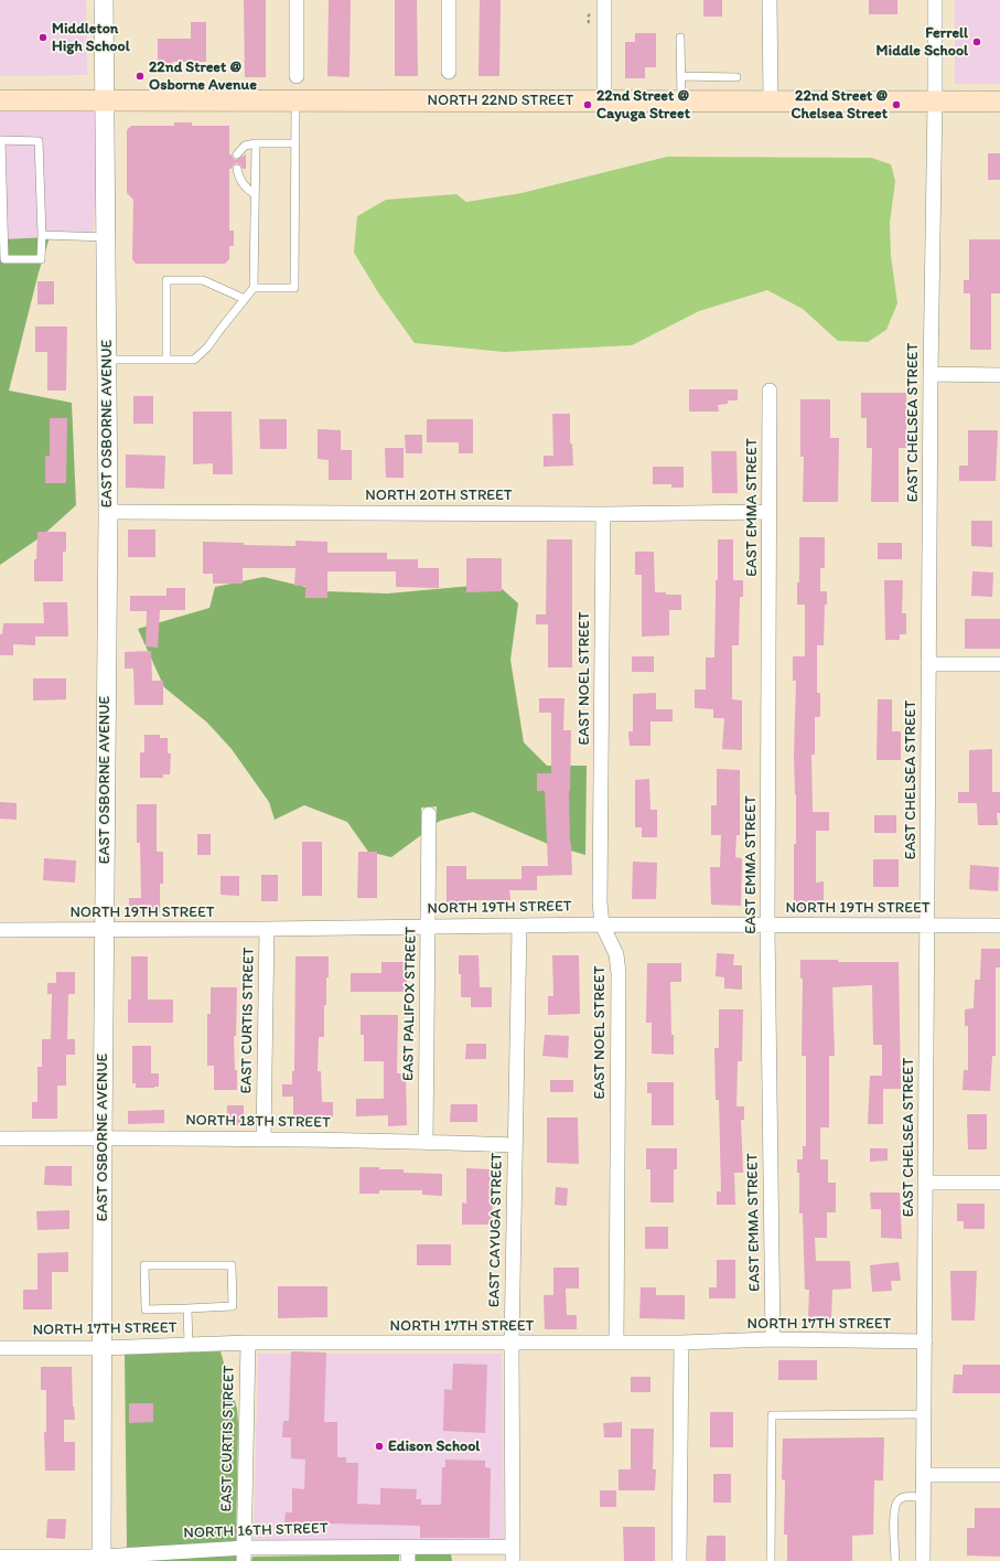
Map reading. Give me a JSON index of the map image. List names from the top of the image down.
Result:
{
  "streets": {
    "main road": ["NORTH 22ND STREET"],
    "street": [
      "EAST CHELSEA STREET",
      "EAST OSBORNE AVENUE",
      "NORTH 20TH STREET",
      "EAST EMMA STREET",
      "EAST NOEL STREET",
      "NORTH 19TH STREET",
      "EAST PALIFOX STREET",
      "EAST CURTIS STREET",
      "NORTH 18TH STREET",
      "EAST CAYUGA STREET",
      "NORTH 17TH STREET",
      "NORTH 16TH STREET"
    ]
  },
  "crossings": [
    ["NORTH 22ND STREET", "EAST CHELSEA STREET"],
    ["NORTH 22ND STREET", "EAST OSBORNE AVENUE"],
    ["EAST CHELSEA STREET", "NORTH 19TH STREET"],
    ["EAST CHELSEA STREET", "NORTH 17TH STREET"],
    ["EAST OSBORNE AVENUE", "NORTH 20TH STREET"],
    ["EAST OSBORNE AVENUE", "NORTH 19TH STREET"],
    ["EAST OSBORNE AVENUE", "NORTH 18TH STREET"],
    ["EAST OSBORNE AVENUE", "NORTH 17TH STREET"],
    ["EAST OSBORNE AVENUE", "NORTH 16TH STREET"],
    ["NORTH 20TH STREET", "EAST EMMA STREET"],
    ["NORTH 20TH STREET", "EAST NOEL STREET"],
    ["EAST EMMA STREET", "NORTH 19TH STREET"],
    ["EAST EMMA STREET", "NORTH 17TH STREET"],
    ["EAST NOEL STREET", "NORTH 19TH STREET"],
    ["EAST NOEL STREET", "NORTH 17TH STREET"],
    ["NORTH 19TH STREET", "EAST PALIFOX STREET"],
    ["NORTH 19TH STREET", "EAST CURTIS STREET"],
    ["NORTH 19TH STREET", "EAST CAYUGA STREET"],
    ["EAST PALIFOX STREET", "NORTH 18TH STREET"],
    ["EAST CURTIS STREET", "NORTH 18TH STREET"],
    ["EAST CURTIS STREET", "NORTH 17TH STREET"],
    ["EAST CURTIS STREET", "NORTH 16TH STREET"],
    ["NORTH 18TH STREET", "EAST CAYUGA STREET"],
    ["EAST CAYUGA STREET", "NORTH 17TH STREET"],
    ["EAST CAYUGA STREET", "NORTH 16TH STREET"]
  ],
  "places": [
    "Middleton High School",
    "Ferrell Middle School",
    "22nd Street @ Osborne Avenue",
    "22nd Street @ Cayuga Street",
    "22nd Street @ Chelsea Street",
    "Edison School"
  ]
}
